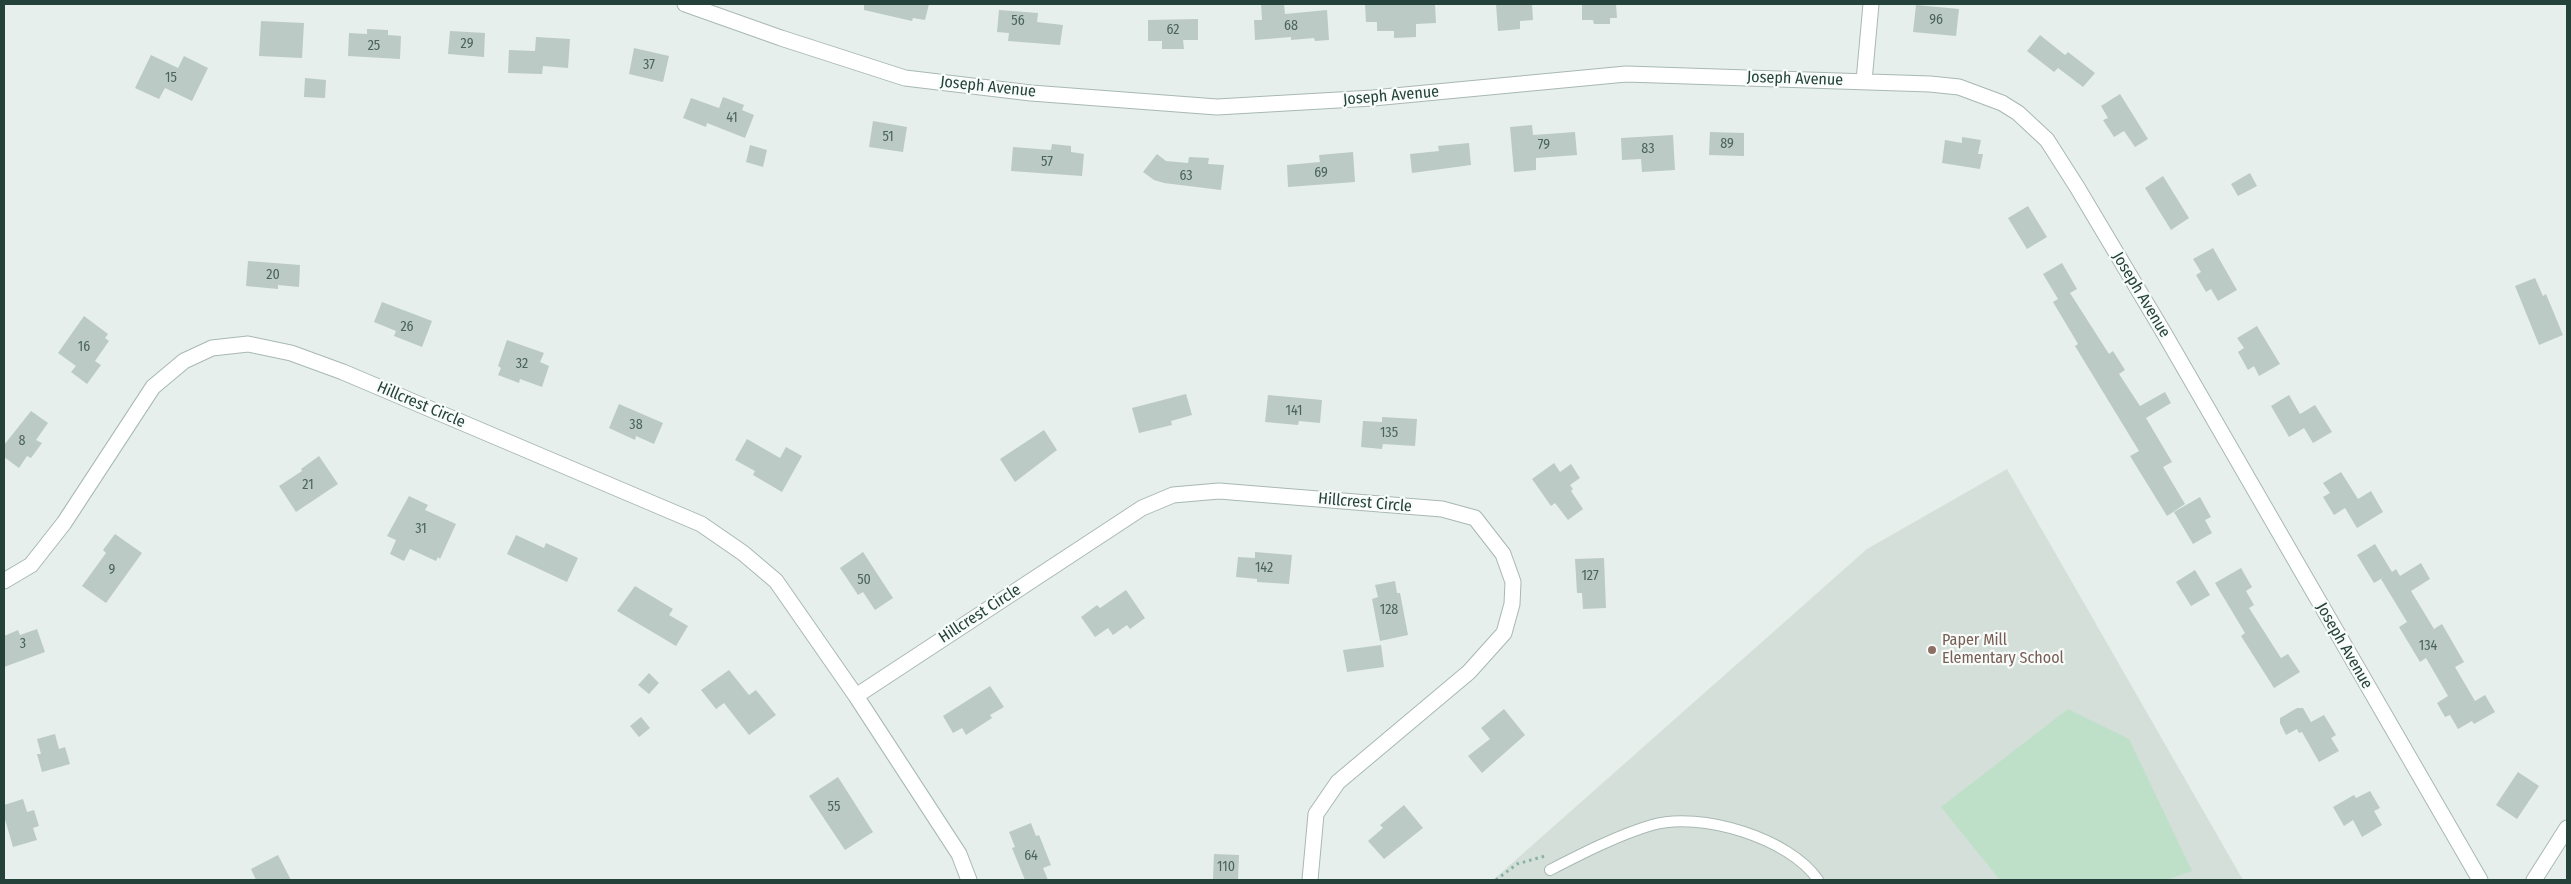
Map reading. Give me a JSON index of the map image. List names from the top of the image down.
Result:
{
  "streets": {
    "street": ["Joseph Avenue", "Hillcrest Circle"]
  },
  "places": ["Paper Mill Elementary School"],
  "house_numbers": [
    "96",
    "56",
    "68",
    "62",
    "29",
    "25",
    "37",
    "15",
    "41",
    "51",
    "89",
    "79",
    "83",
    "57",
    "69",
    "63",
    "20",
    "26",
    "16",
    "32",
    "141",
    "38",
    "135",
    "8",
    "21",
    "31",
    "142",
    "9",
    "127",
    "50",
    "128",
    "3",
    "134",
    "55",
    "64",
    "110"
  ]
}
